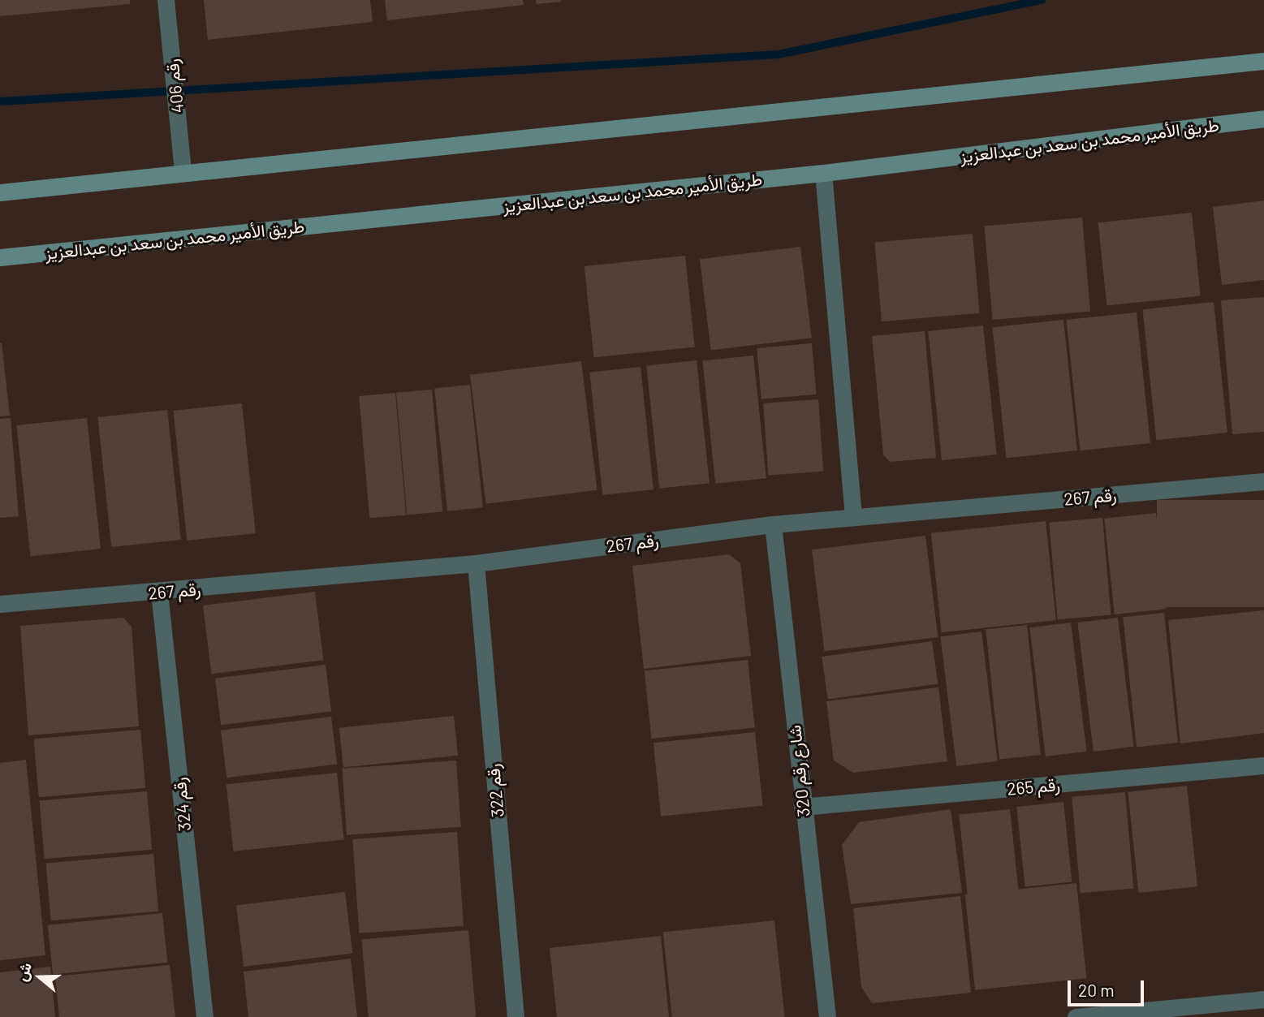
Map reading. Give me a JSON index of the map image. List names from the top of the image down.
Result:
{
  "streets": {
    "main road": ["طريق الأمير محمد بن سعد بن عبدالعزيز"],
    "street": [
      "رقم 406",
      "رقم 267",
      "شارع رقم 320",
      "رقم 265",
      "رقم 322",
      "رقم 324"
    ]
  },
  "crossings": [
    ["رقم 267", "شارع رقم 320"],
    ["رقم 267", "رقم 322"],
    ["رقم 267", "رقم 324"],
    ["شارع رقم 320", "رقم 265"]
  ],
  "scale_bar": "20 m",
  "north": "left"
}
